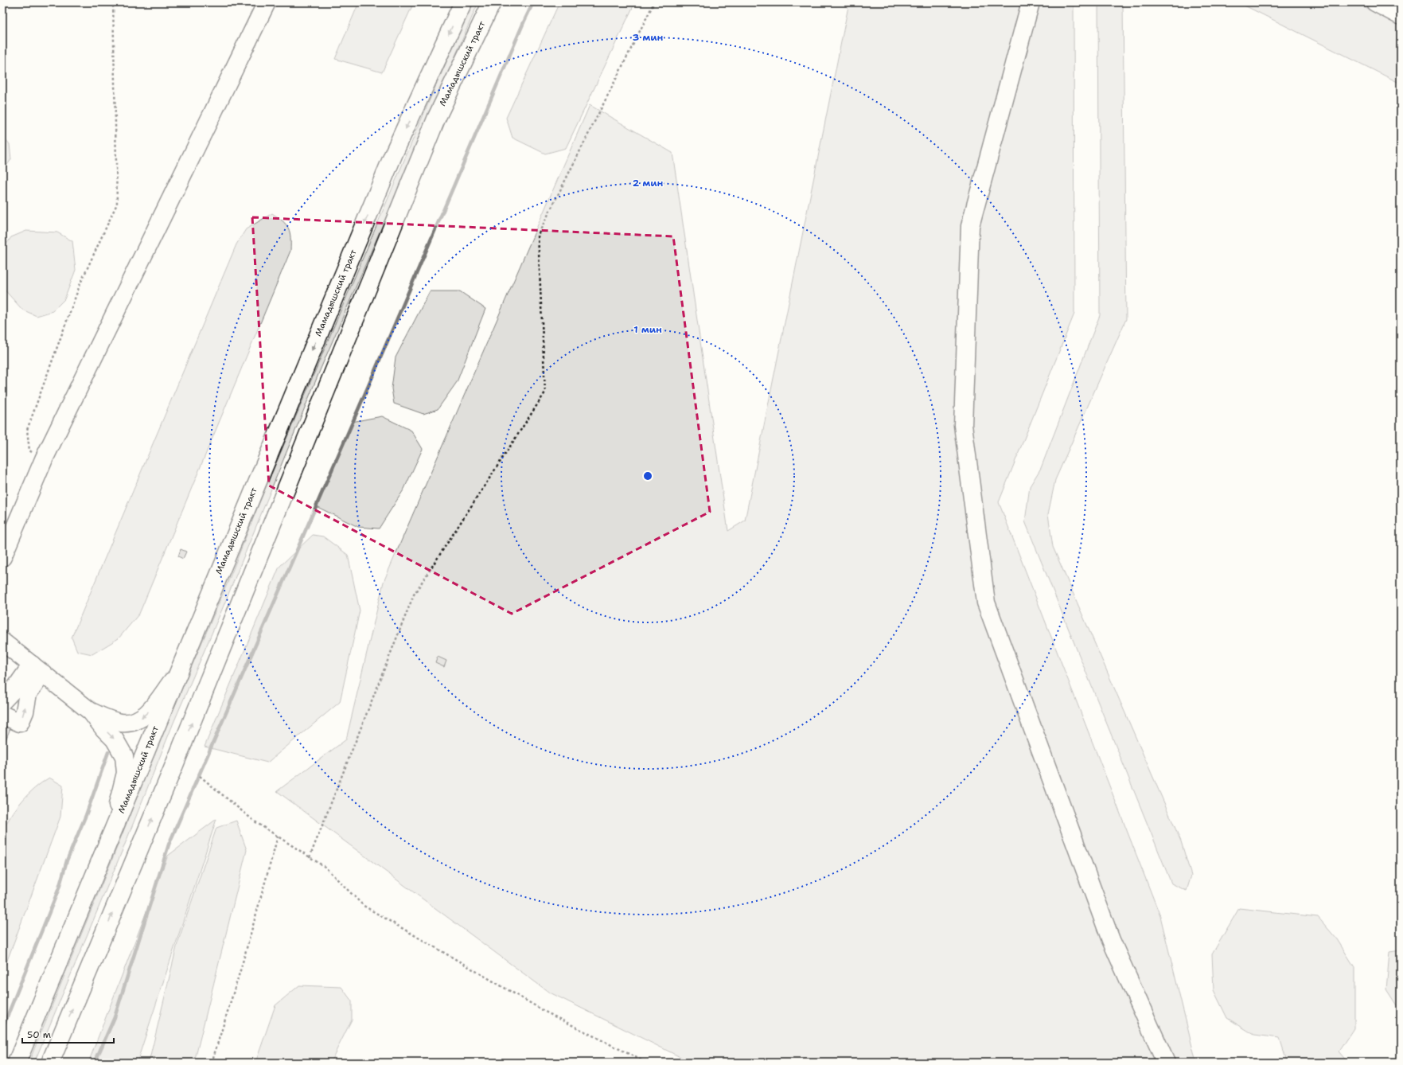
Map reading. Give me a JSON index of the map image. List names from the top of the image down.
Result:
{
  "streets": {
    "main road": ["Мамадышский тракт"]
  },
  "scale_bar": "50 m",
  "rings": ["3 мин", "2 мин", "1 мин"]
}
